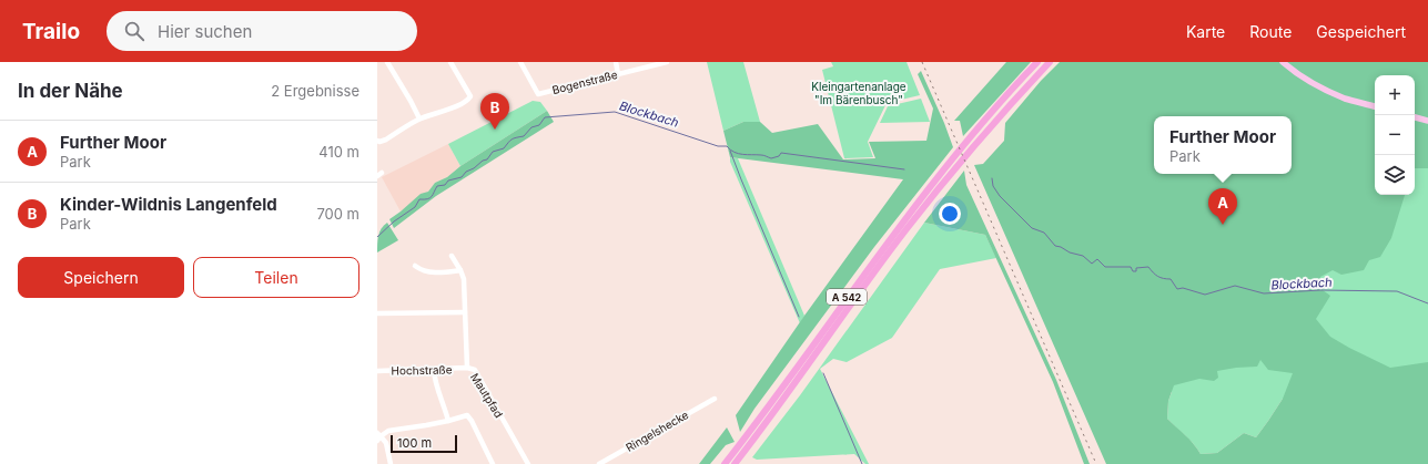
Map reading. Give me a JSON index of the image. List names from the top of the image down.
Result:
{
  "streets": {
    "highway": ["A 542"],
    "street": [
      "Bogenstraße",
      "Hochstraße",
      "Mautpfad",
      "Ringelshecke"
    ]
  },
  "crossings": [
    ["Hochstraße", "Mautpfad"]
  ],
  "water": ["Blockbach"],
  "parks": ["Kleingartenanlage \"Im Bärenbusch\""],
  "scale_bar": "100 m",
  "page": {
    "header": "Trailo",
    "search": "Hier suchen",
    "nav": ["Karte", "Route", "Gespeichert"],
    "heading": ["In der Nähe", "2 Ergebnisse"],
    "map_buttons": ["+", "−"],
    "pins": ["B", "A"],
    "popup": ["Further Moor", "Park"],
    "list": [
      {
        "mark": "A",
        "name": "Further Moor",
        "note": "Park",
        "value": "410 m"
      },
      {
        "mark": "B",
        "name": "Kinder-Wildnis Langenfeld",
        "note": "Park",
        "value": "700 m"
      }
    ],
    "buttons": ["Speichern", "Teilen"],
    "scale": "100 m"
  }
}
